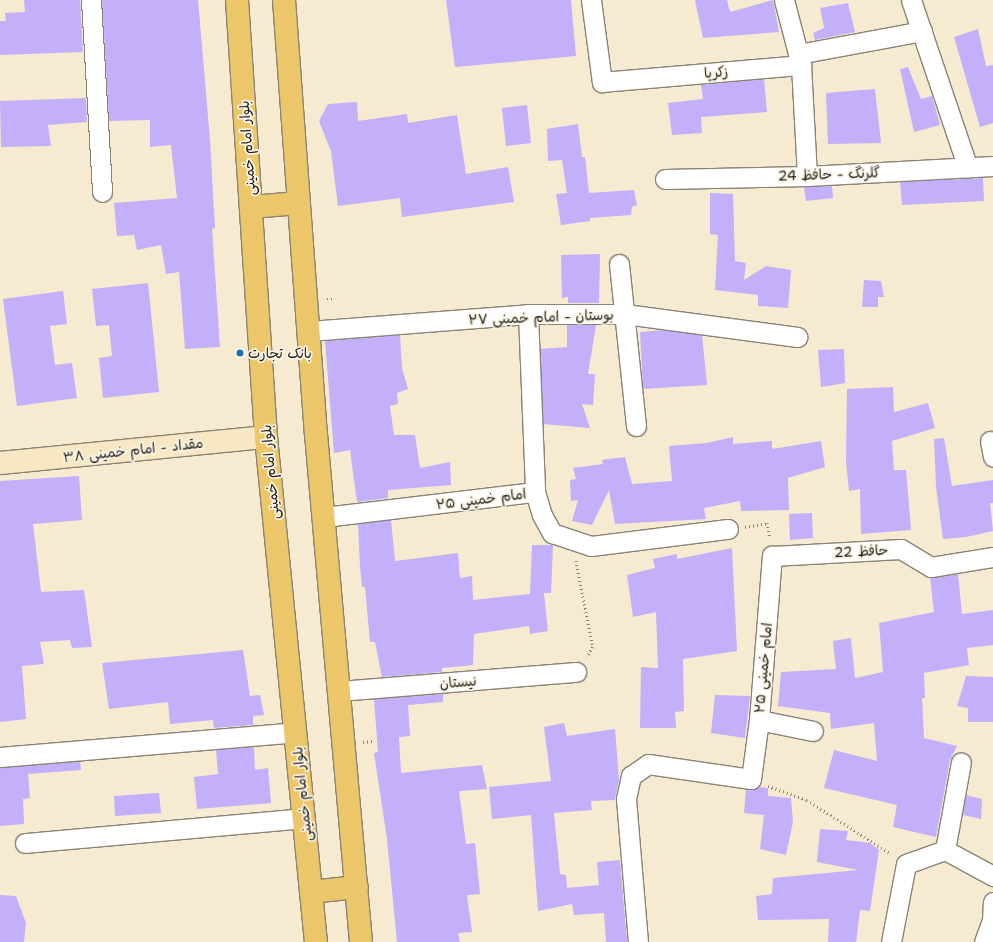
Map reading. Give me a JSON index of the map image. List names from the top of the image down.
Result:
{
  "streets": {
    "main road": ["بلوار امام خمینی"],
    "street": [
      "زکریا",
      "گلرنگ - حافظ 24",
      "بوستان - امام خمینی ۲۷",
      "مقداد - امام خمینی ۳۸",
      "امام خمینی ۲۵",
      "حافظ 22",
      "نیستان"
    ]
  },
  "crossings": [
    ["بلوار امام خمینی", "مقداد - امام خمینی ۳۸"],
    ["امام خمینی ۲۵", "حافظ 22"]
  ],
  "places": ["بانک تجارت"]
}
